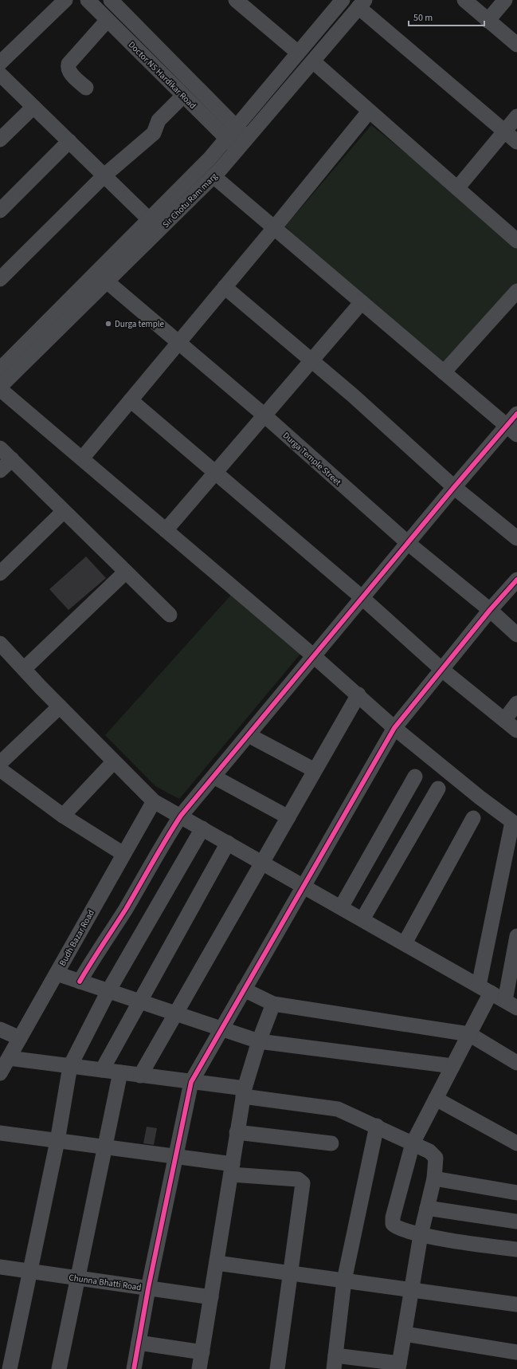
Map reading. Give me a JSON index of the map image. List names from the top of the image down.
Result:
{
  "streets": {
    "street": [
      "Doctor NS Hardikar Road",
      "Sir Chotu Ram marg",
      "Durga Temple Street",
      "Budh Bazar Road",
      "Chunna Bhatti Road"
    ]
  },
  "crossings": [
    ["Doctor NS Hardikar Road", "Sir Chotu Ram marg"],
    ["Sir Chotu Ram marg", "Durga Temple Street"]
  ],
  "places": ["Durga temple"],
  "scale_bar": "50 m"
}
